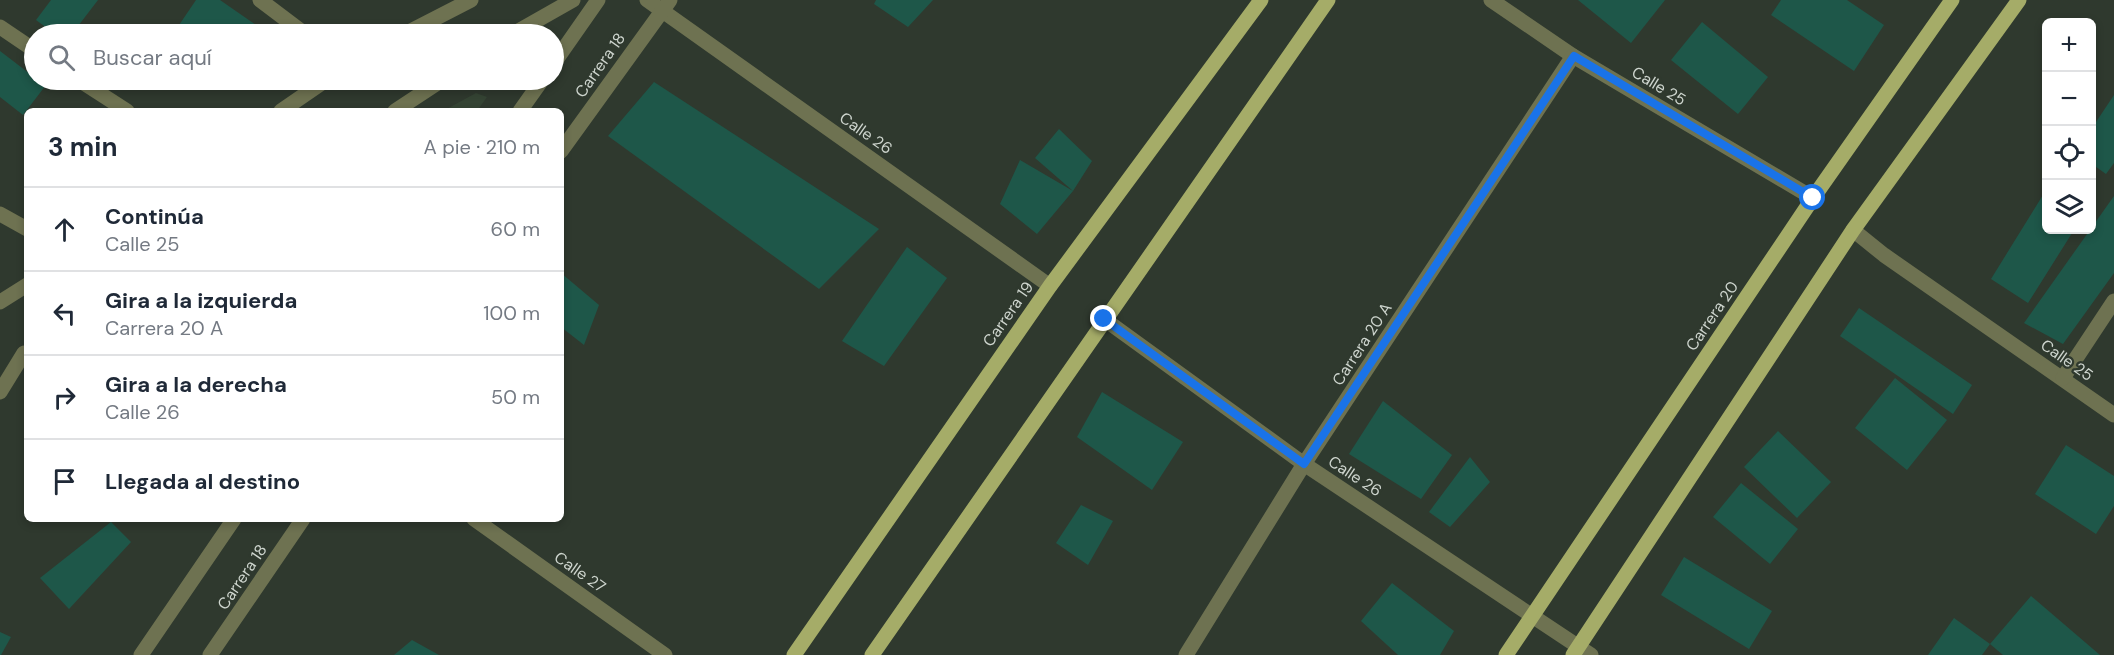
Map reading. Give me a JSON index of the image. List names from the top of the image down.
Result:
{
  "streets": {
    "main road": ["Carrera 19", "Carrera 20"],
    "street": [
      "Carrera 18",
      "Calle 25",
      "Calle 26",
      "Carrera 20 A",
      "Calle 27"
    ]
  },
  "crossings": [
    ["Carrera 18", "Calle 26"],
    ["Calle 25", "Carrera 20"],
    ["Calle 25", "Carrera 20 A"],
    ["Calle 26", "Carrera 19"],
    ["Calle 26", "Carrera 20"],
    ["Calle 26", "Carrera 20 A"]
  ],
  "page": {
    "map_buttons": ["+", "−"],
    "search": "Buscar aquí",
    "heading": ["3 min", "A pie · 210 m"],
    "list": [
      ["Continúa", "Calle 25", "60 m"],
      ["Gira a la izquierda", "Carrera 20 A", "100 m"],
      ["Gira a la derecha", "Calle 26", "50 m"],
      "Llegada al destino"
    ]
  }
}
